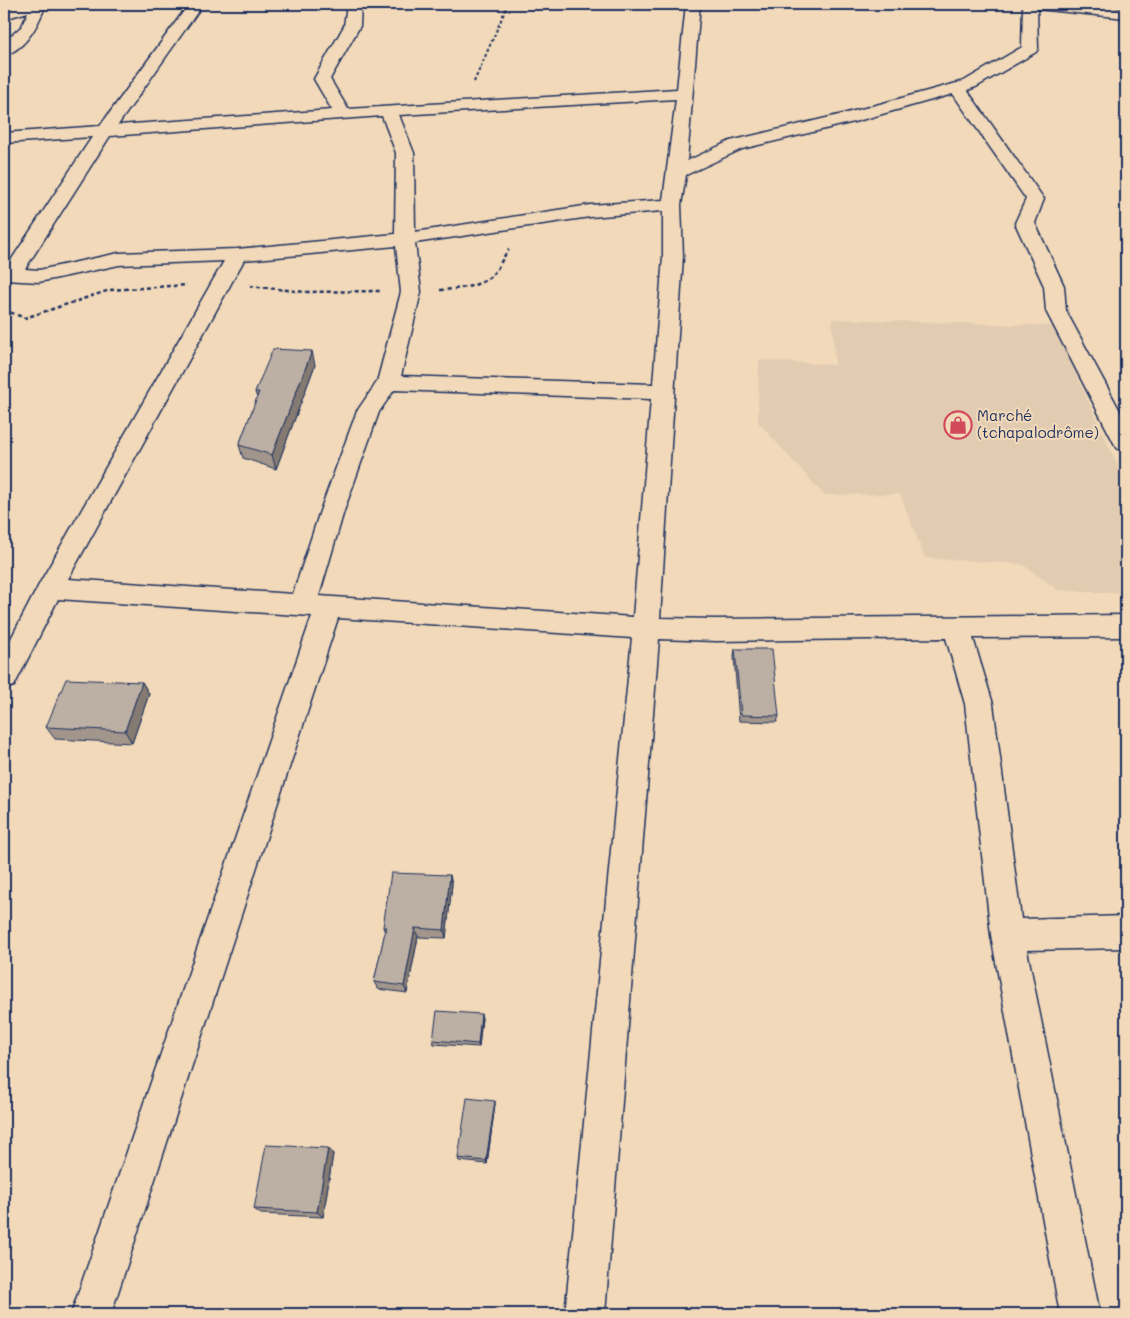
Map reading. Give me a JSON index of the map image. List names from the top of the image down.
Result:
{
  "places": {
    "shop": ["Marché (tchapalodrôme)"]
  }
}
